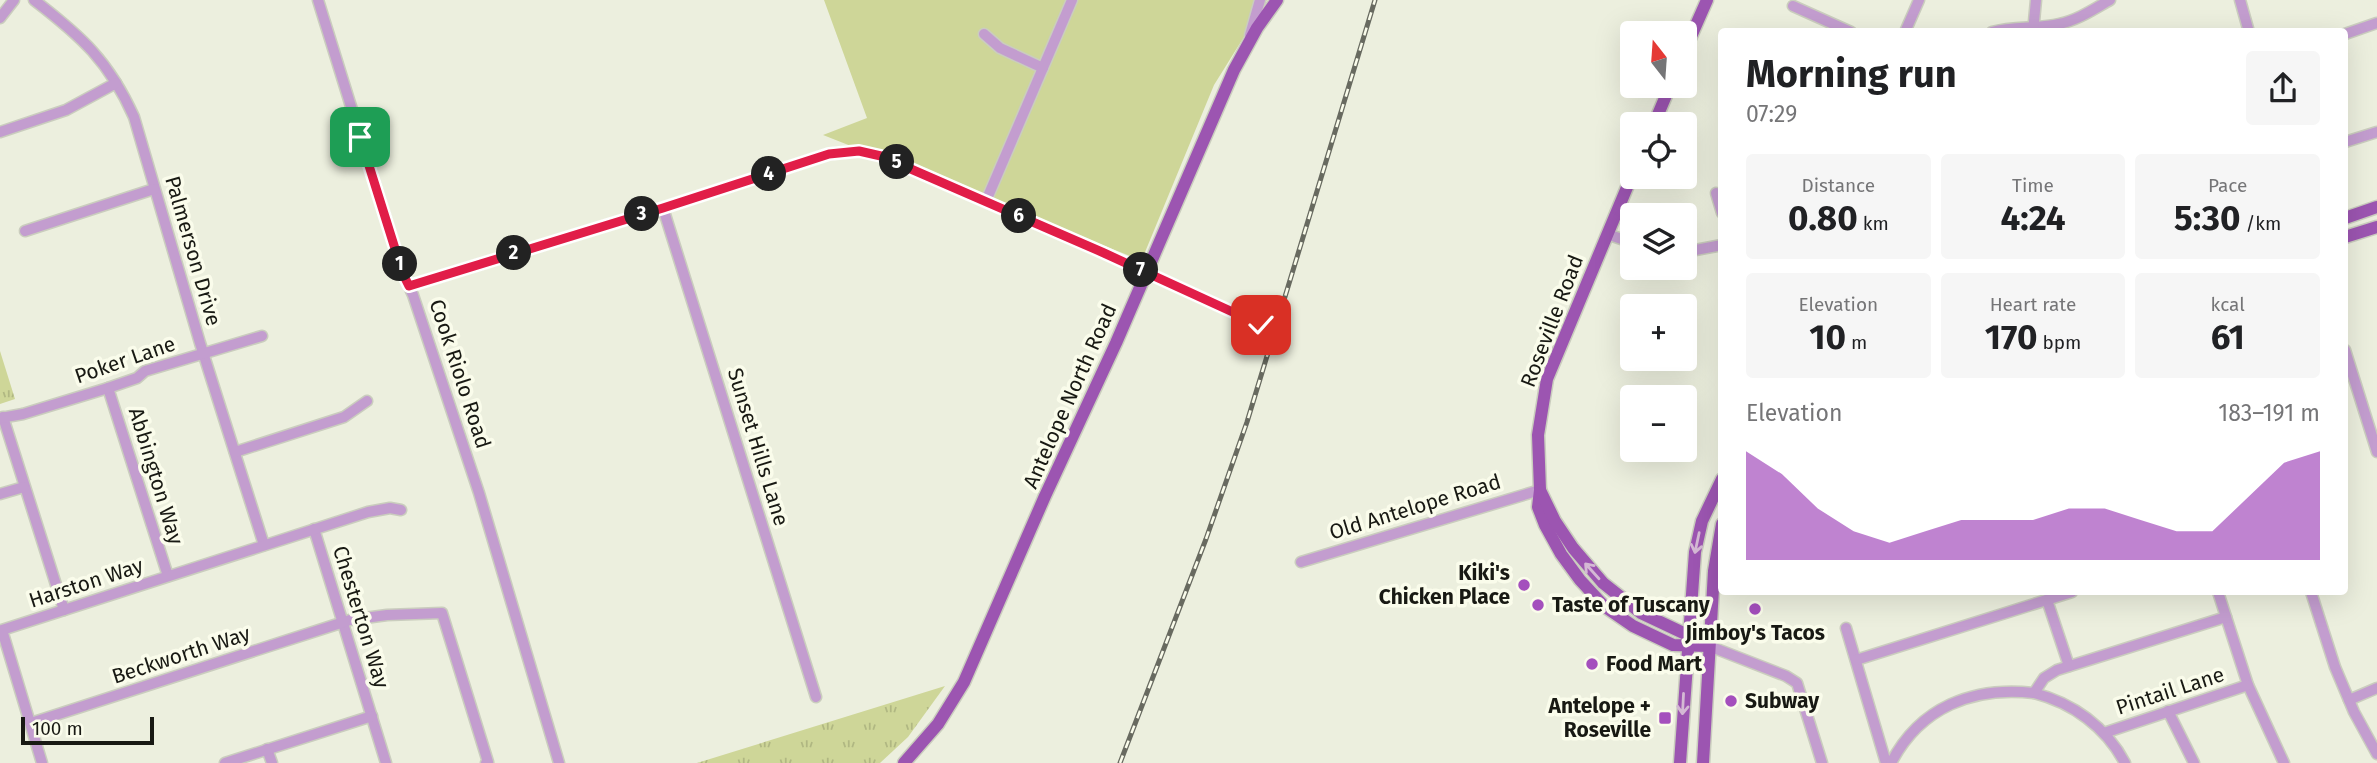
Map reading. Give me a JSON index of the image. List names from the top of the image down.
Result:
{
  "streets": {
    "main road": ["Roseville Road", "Antelope North Road"],
    "street": [
      "Palmerson Drive",
      "Poker Lane",
      "Cook Riolo Road",
      "Sunset Hills Lane",
      "Abbington Way",
      "Old Antelope Road",
      "Harston Way",
      "Chesterton Way",
      "Beckworth Way",
      "Pintail Lane"
    ]
  },
  "crossings": [
    ["Palmerson Drive", "Poker Lane"],
    ["Palmerson Drive", "Harston Way"],
    ["Roseville Road", "Old Antelope Road"],
    ["Poker Lane", "Abbington Way"],
    ["Abbington Way", "Harston Way"],
    ["Harston Way", "Chesterton Way"],
    ["Harston Way", "Beckworth Way"],
    ["Chesterton Way", "Beckworth Way"]
  ],
  "places": {
    "other": [
      "Kiki's Chicken Place",
      "Taste of Tuscany",
      "Jimboy's Tacos",
      "Food Mart",
      "Subway"
    ],
    "transit": ["Antelope + Roseville"]
  },
  "scale_bar": "100 m",
  "north": "top",
  "page": {
    "map_buttons": ["+", "−"],
    "heading": ["Morning run", "07:29"],
    "pins": [
      "5",
      "4",
      "3",
      "6",
      "2",
      "1",
      "7"
    ],
    "stats": [
      ["Distance", "0.80 km"],
      ["Time", "4:24"],
      ["Pace", "5:30 /km"],
      ["Elevation", "10 m"],
      ["Heart rate", "170 bpm"],
      ["kcal", "61"]
    ],
    "chart": ["Elevation", "183–191 m"],
    "scale": "100 m"
  }
}
